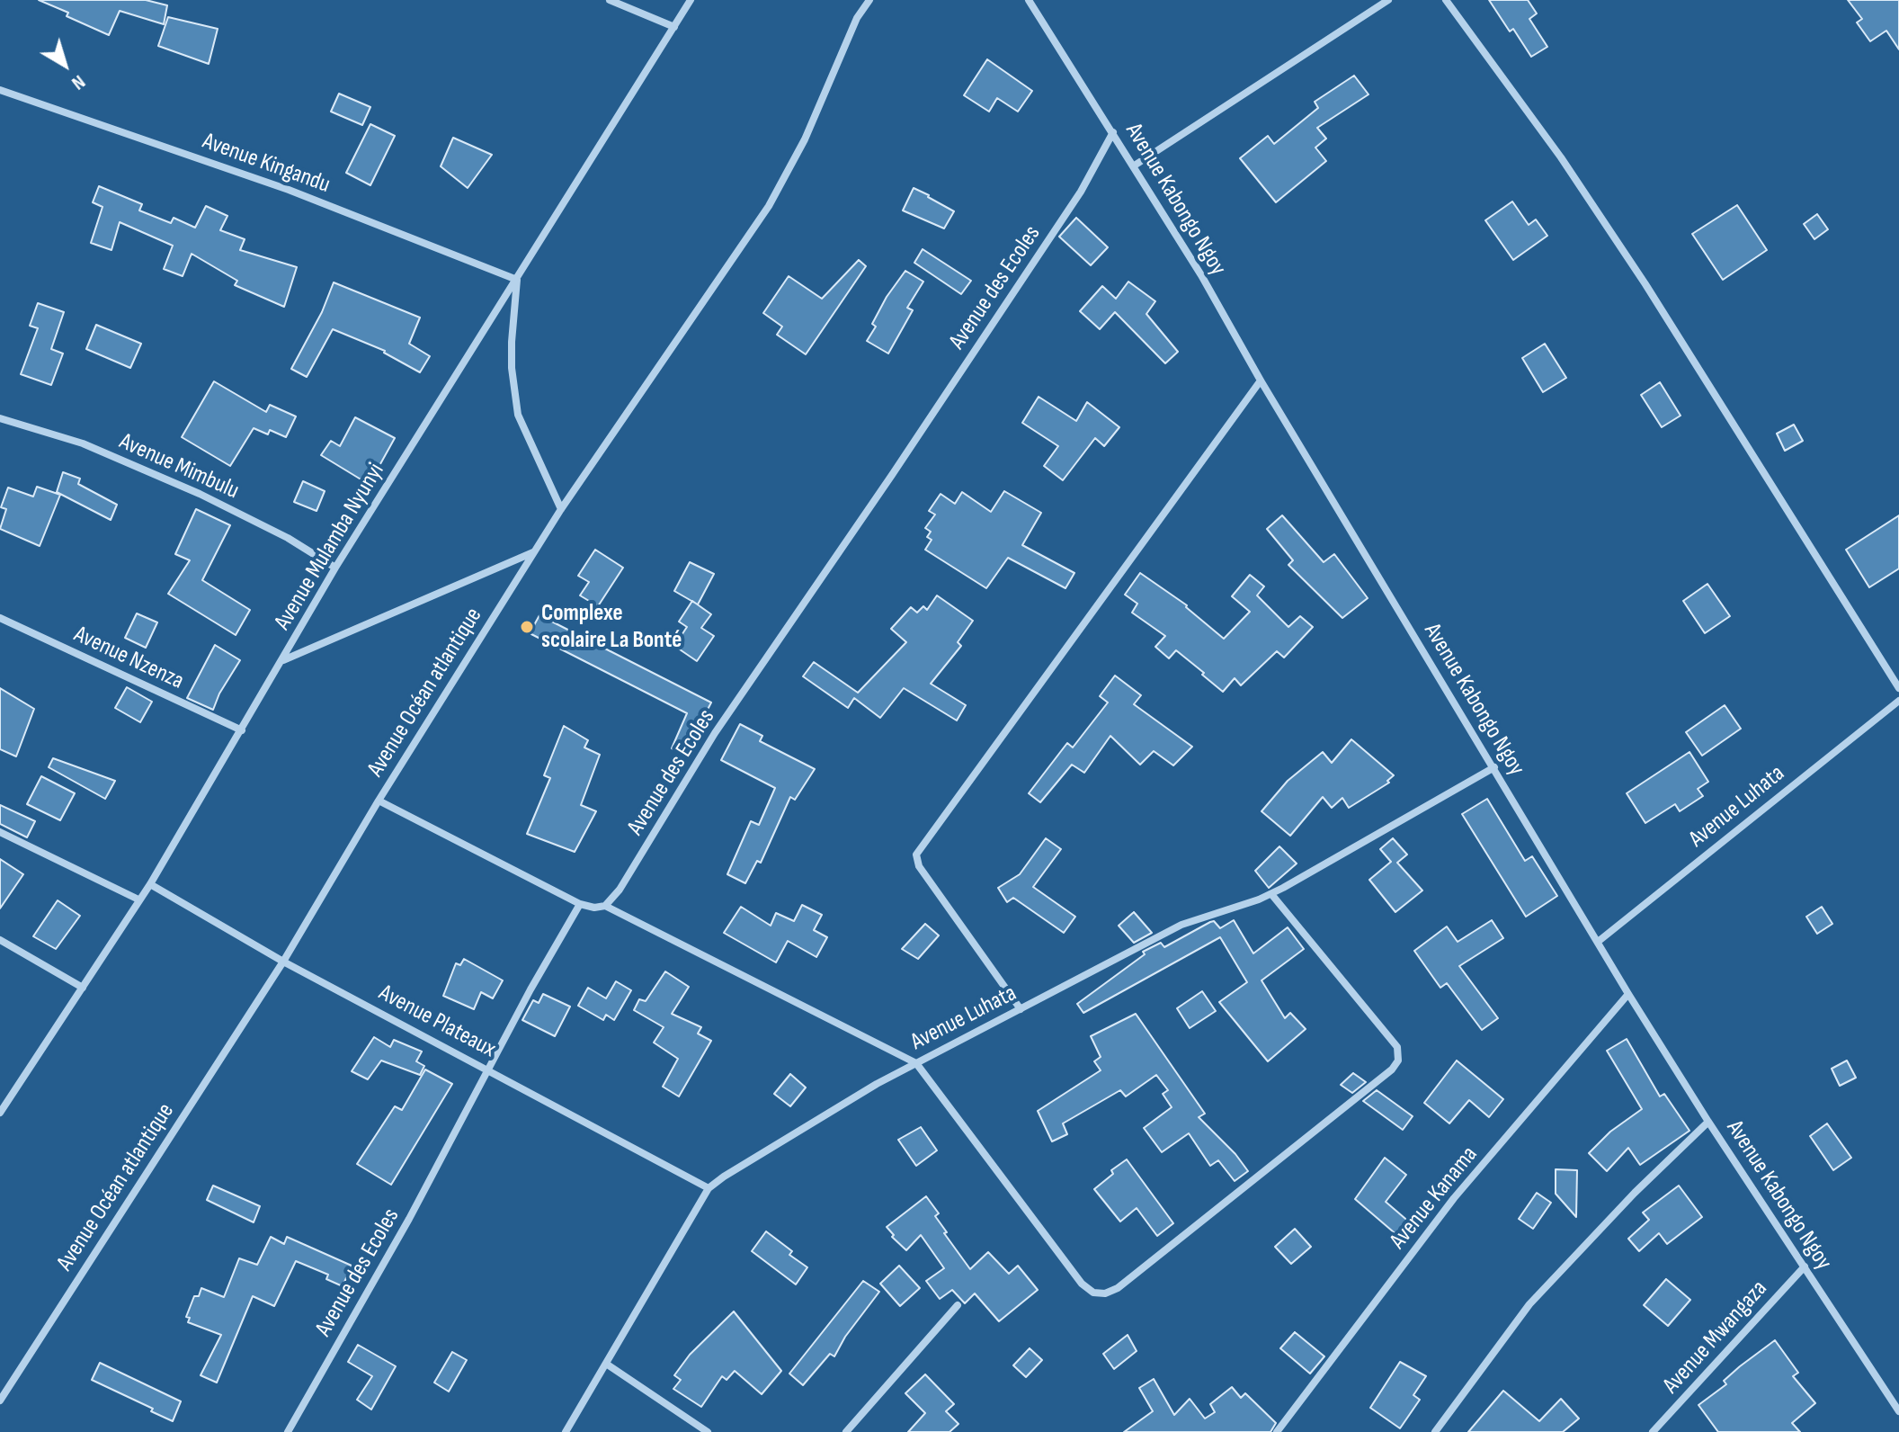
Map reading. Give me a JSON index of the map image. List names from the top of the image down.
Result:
{
  "streets": {
    "street": [
      "Avenue Kingandu",
      "Avenue Kabongo Ngoy",
      "Avenue des Ecoles",
      "Avenue Mimbulu",
      "Avenue Mulamba Nyunyi",
      "Avenue Nzenza",
      "Avenue Océan atlantique",
      "Avenue Luhata",
      "Avenue Plateaux",
      "Avenue Kanama",
      "Avenue Mwangaza"
    ]
  },
  "crossings": [
    ["Avenue Kingandu", "Avenue Mulamba Nyunyi"],
    ["Avenue Kabongo Ngoy", "Avenue des Ecoles"],
    ["Avenue Kabongo Ngoy", "Avenue Luhata"],
    ["Avenue Kabongo Ngoy", "Avenue Kanama"],
    ["Avenue Kabongo Ngoy", "Avenue Mwangaza"],
    ["Avenue des Ecoles", "Avenue Plateaux"],
    ["Avenue Mimbulu", "Avenue Mulamba Nyunyi"],
    ["Avenue Mulamba Nyunyi", "Avenue Nzenza"],
    ["Avenue Mulamba Nyunyi", "Avenue Plateaux"],
    ["Avenue Océan atlantique", "Avenue Plateaux"],
    ["Avenue Luhata", "Avenue Plateaux"]
  ],
  "places": ["Complexe scolaire La Bonté"],
  "north": "bottom right"
}
